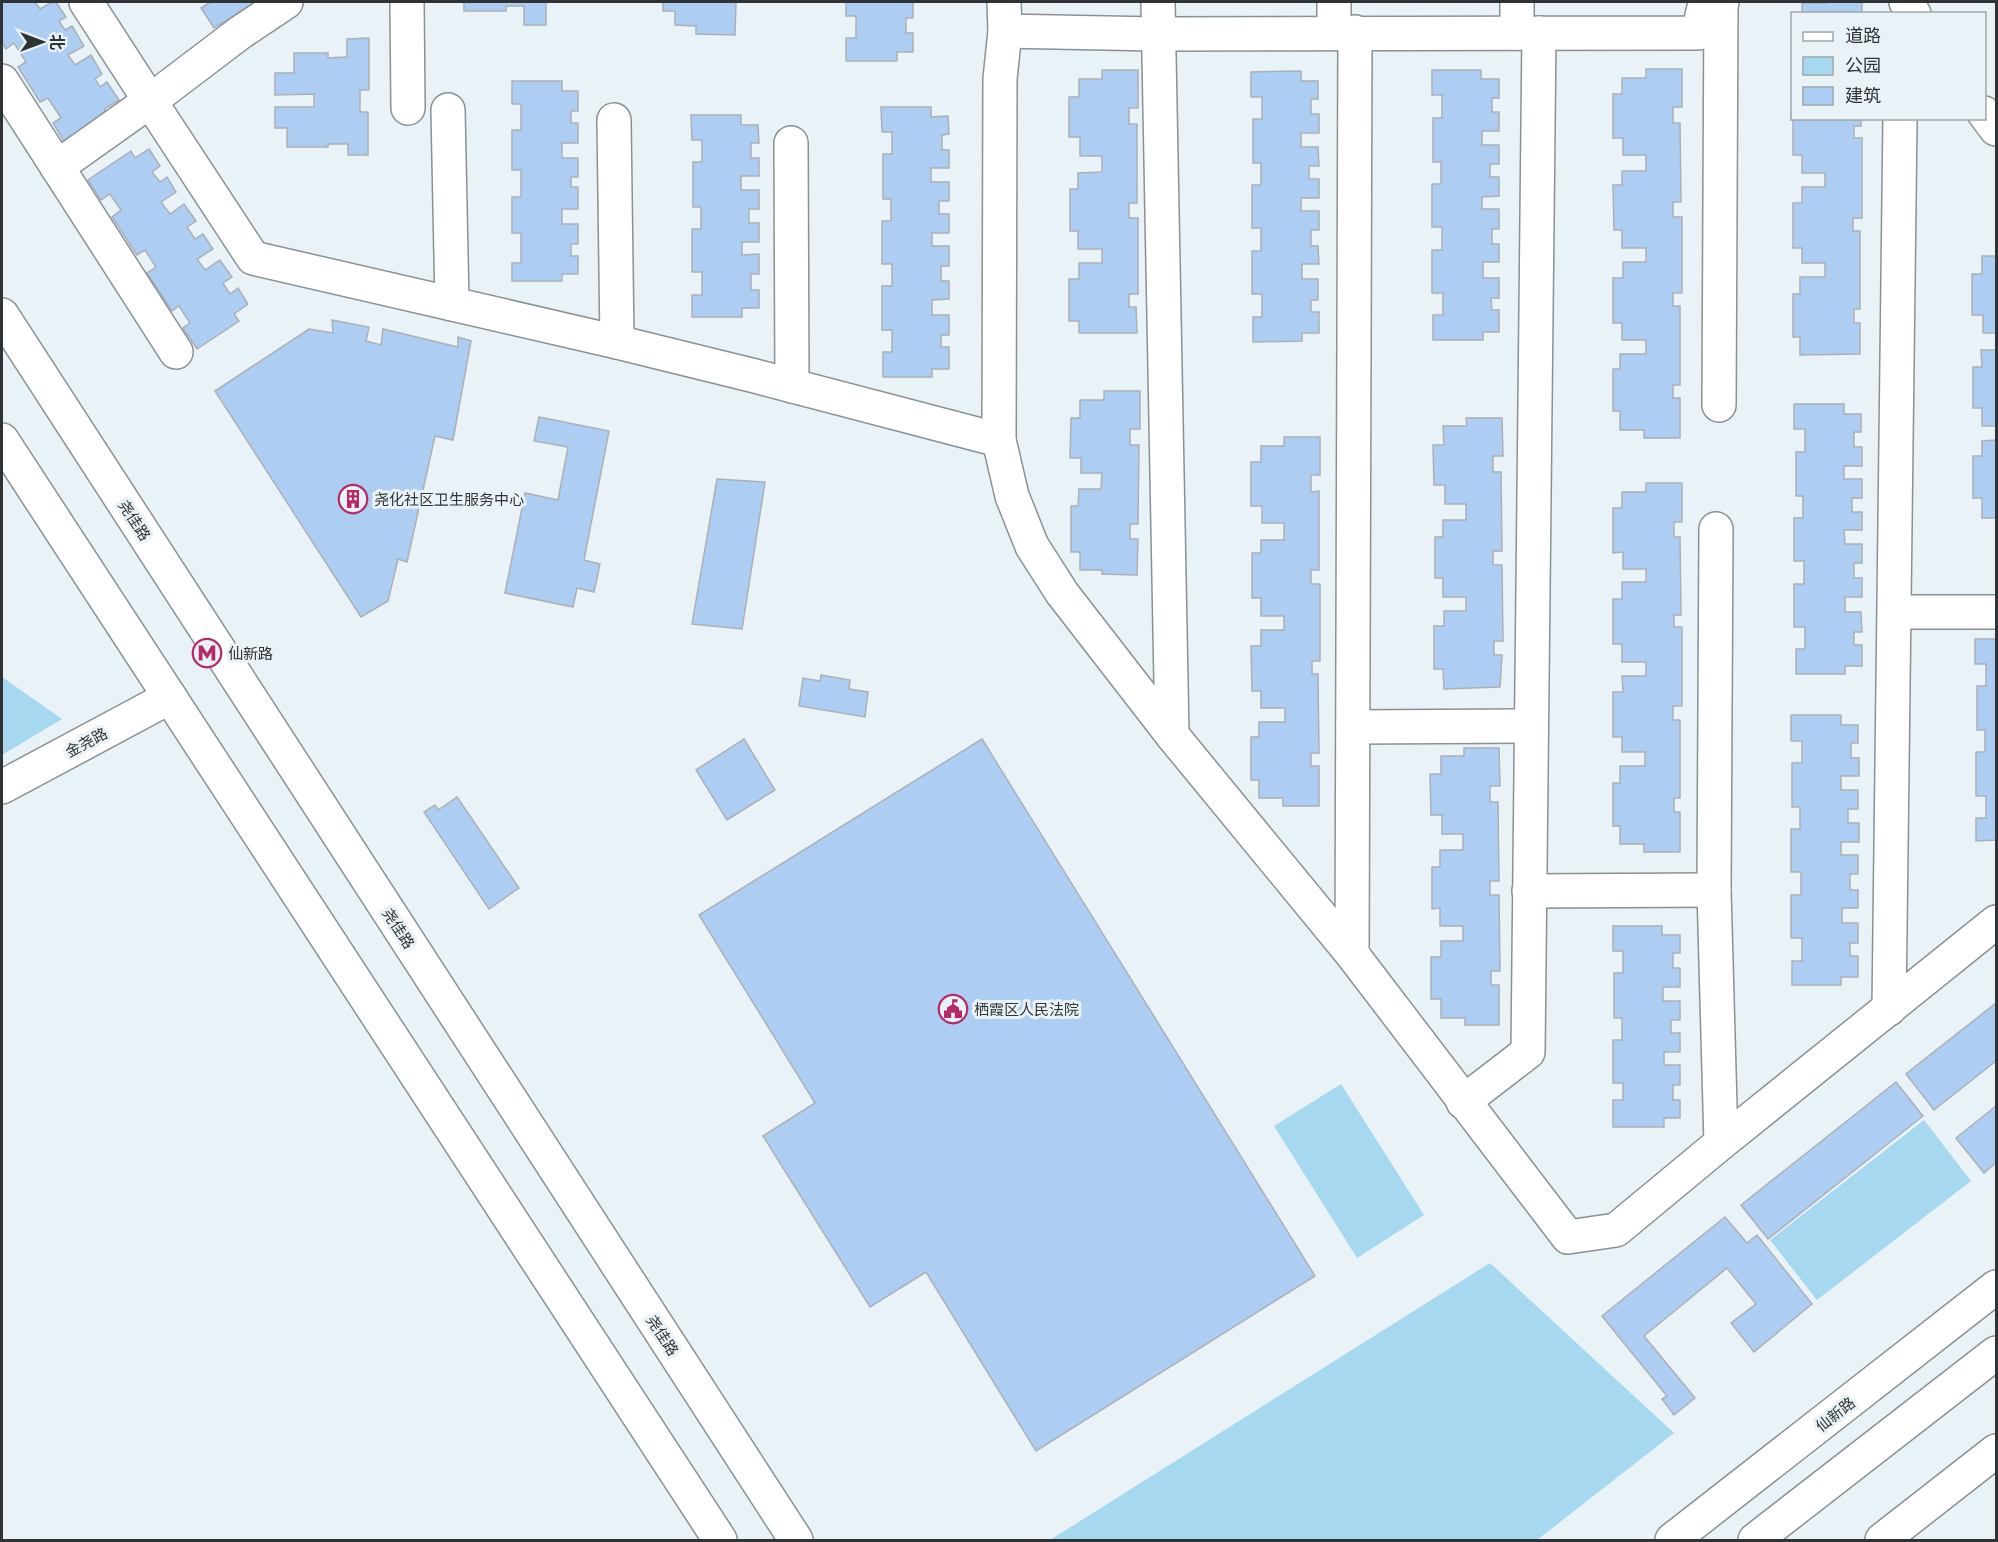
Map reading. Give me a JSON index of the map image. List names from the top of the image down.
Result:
{
  "streets": {
    "main road": ["尧佳路", "金尧路", "仙新路"]
  },
  "places": {
    "building": ["尧化社区卫生服务中心"],
    "metro station": ["仙新路"],
    "public building": ["栖霞区人民法院"]
  },
  "legend": ["道路", "公园", "建筑"],
  "north": "right"
}
